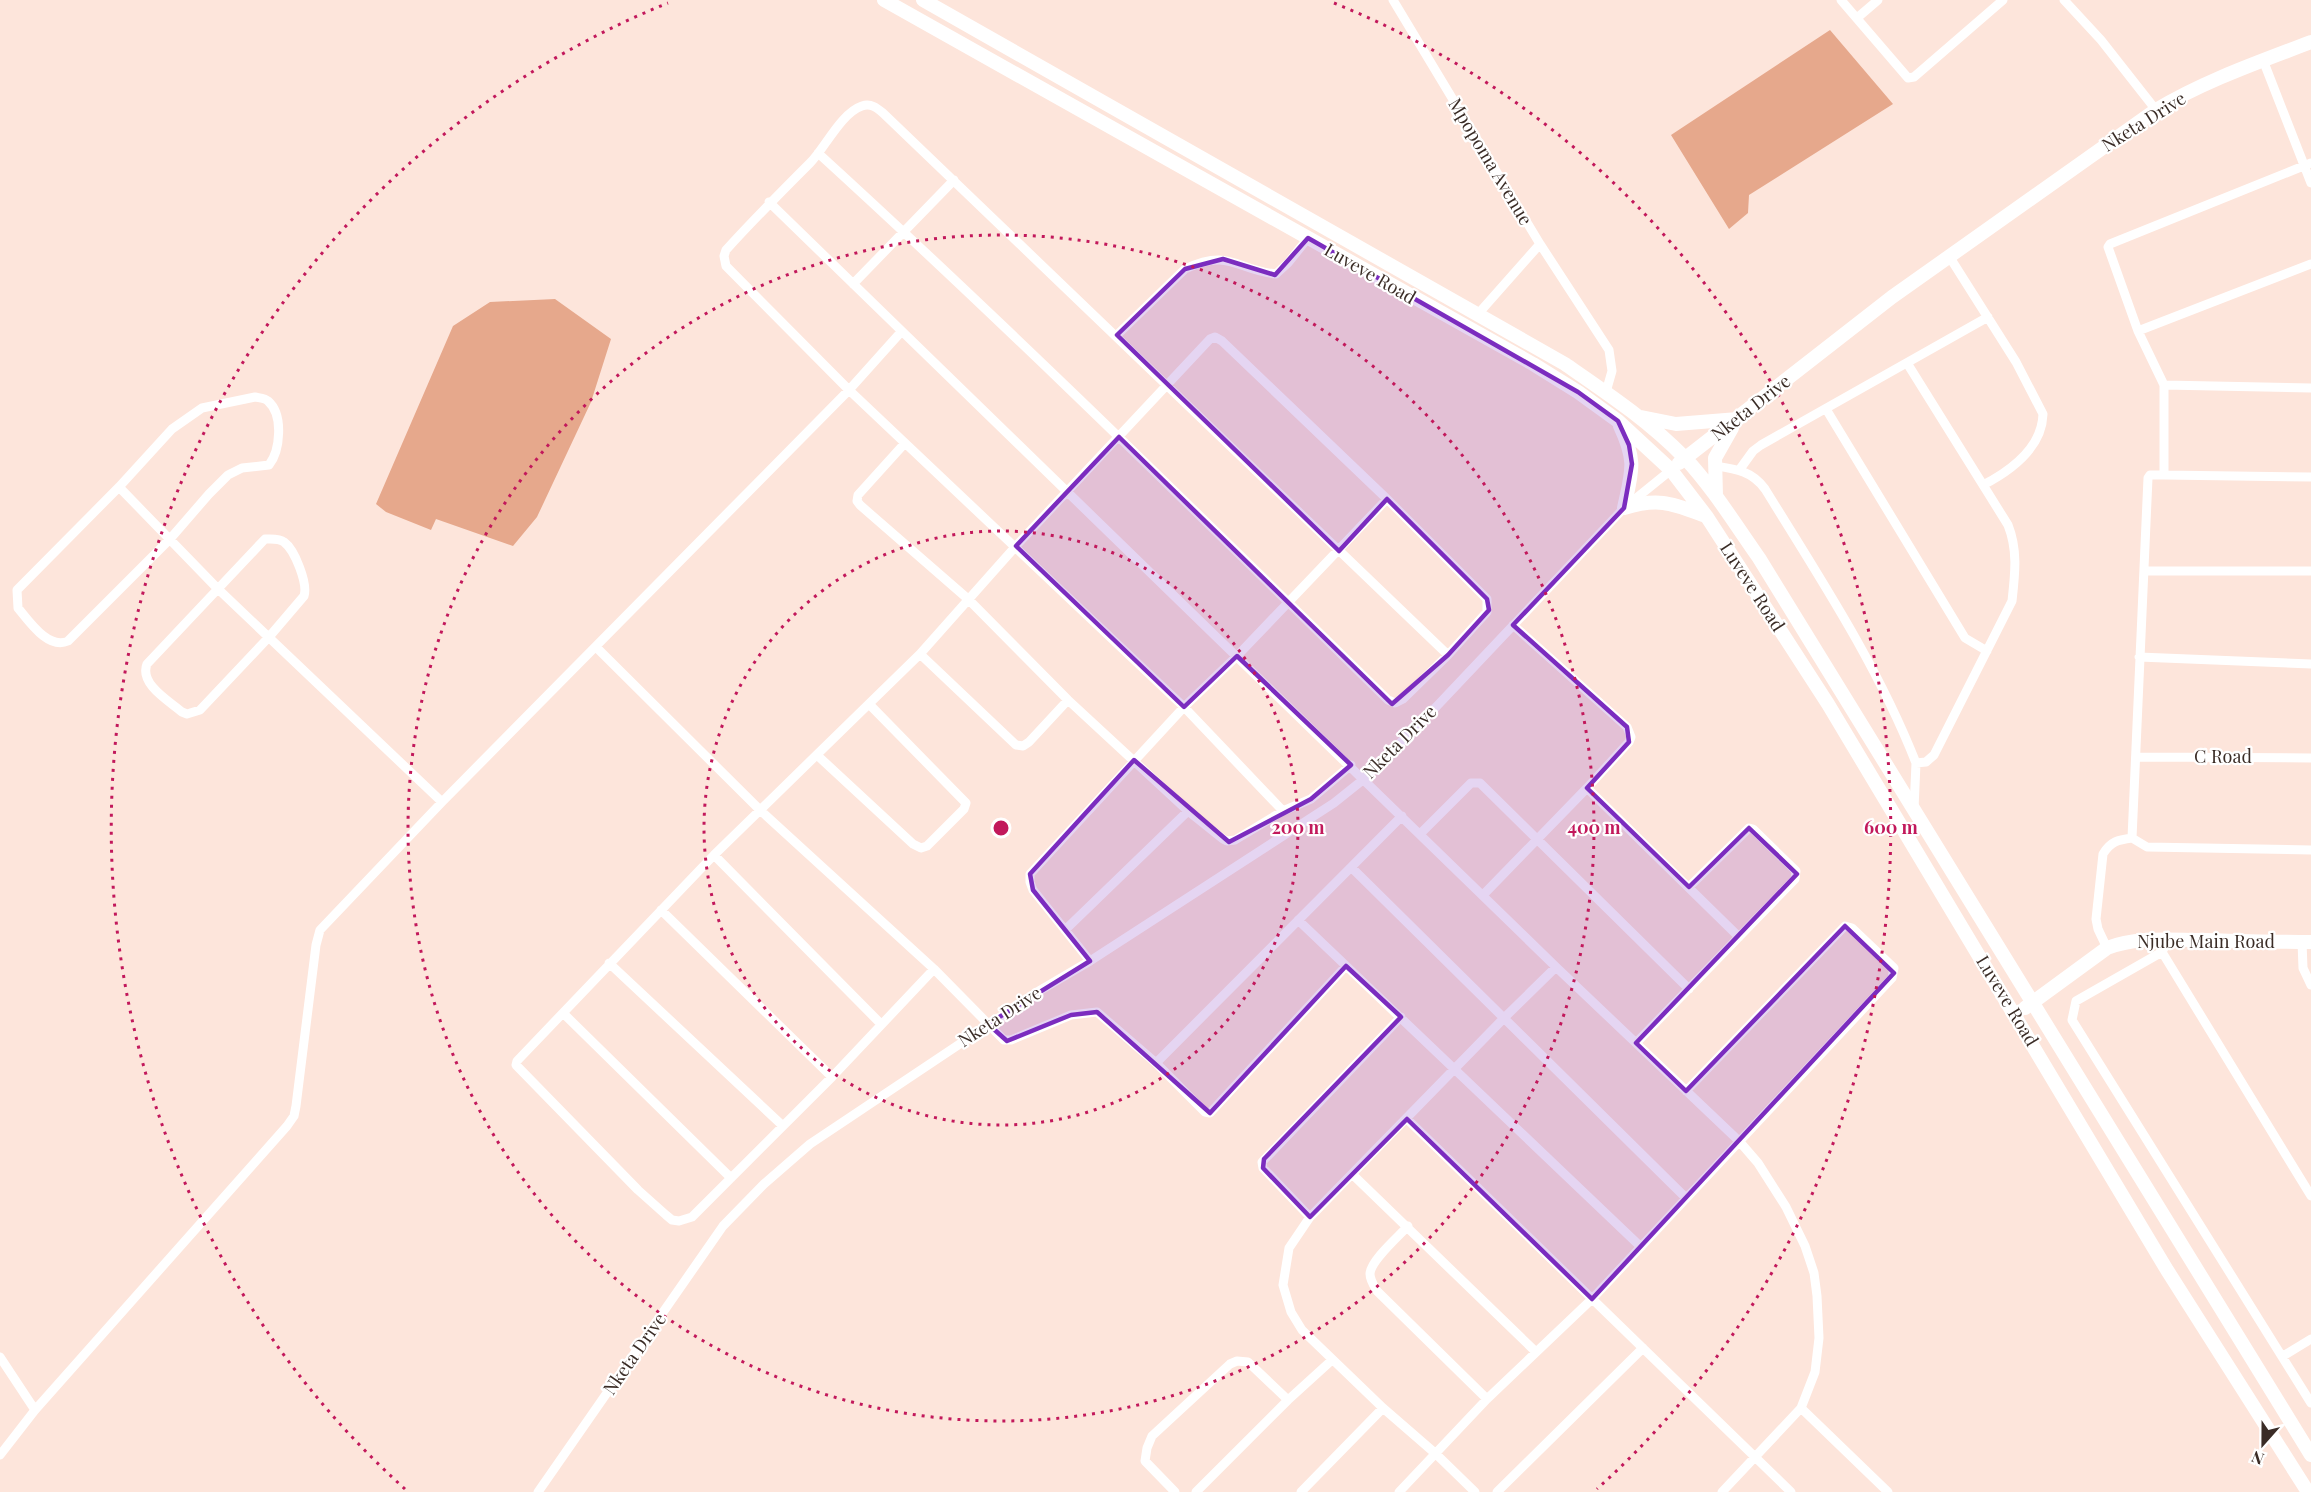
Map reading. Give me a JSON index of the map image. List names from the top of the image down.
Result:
{
  "streets": {
    "street": [
      "Nketa Drive",
      "Mpopoma Avenue",
      "Luveve Road",
      "C Road",
      "Njube Main Road"
    ]
  },
  "crossings": [
    ["Nketa Drive", "Luveve Road"],
    ["Mpopoma Avenue", "Luveve Road"],
    ["Luveve Road", "Njube Main Road"]
  ],
  "north": "bottom",
  "rings": ["200 m", "400 m", "600 m"]
}
